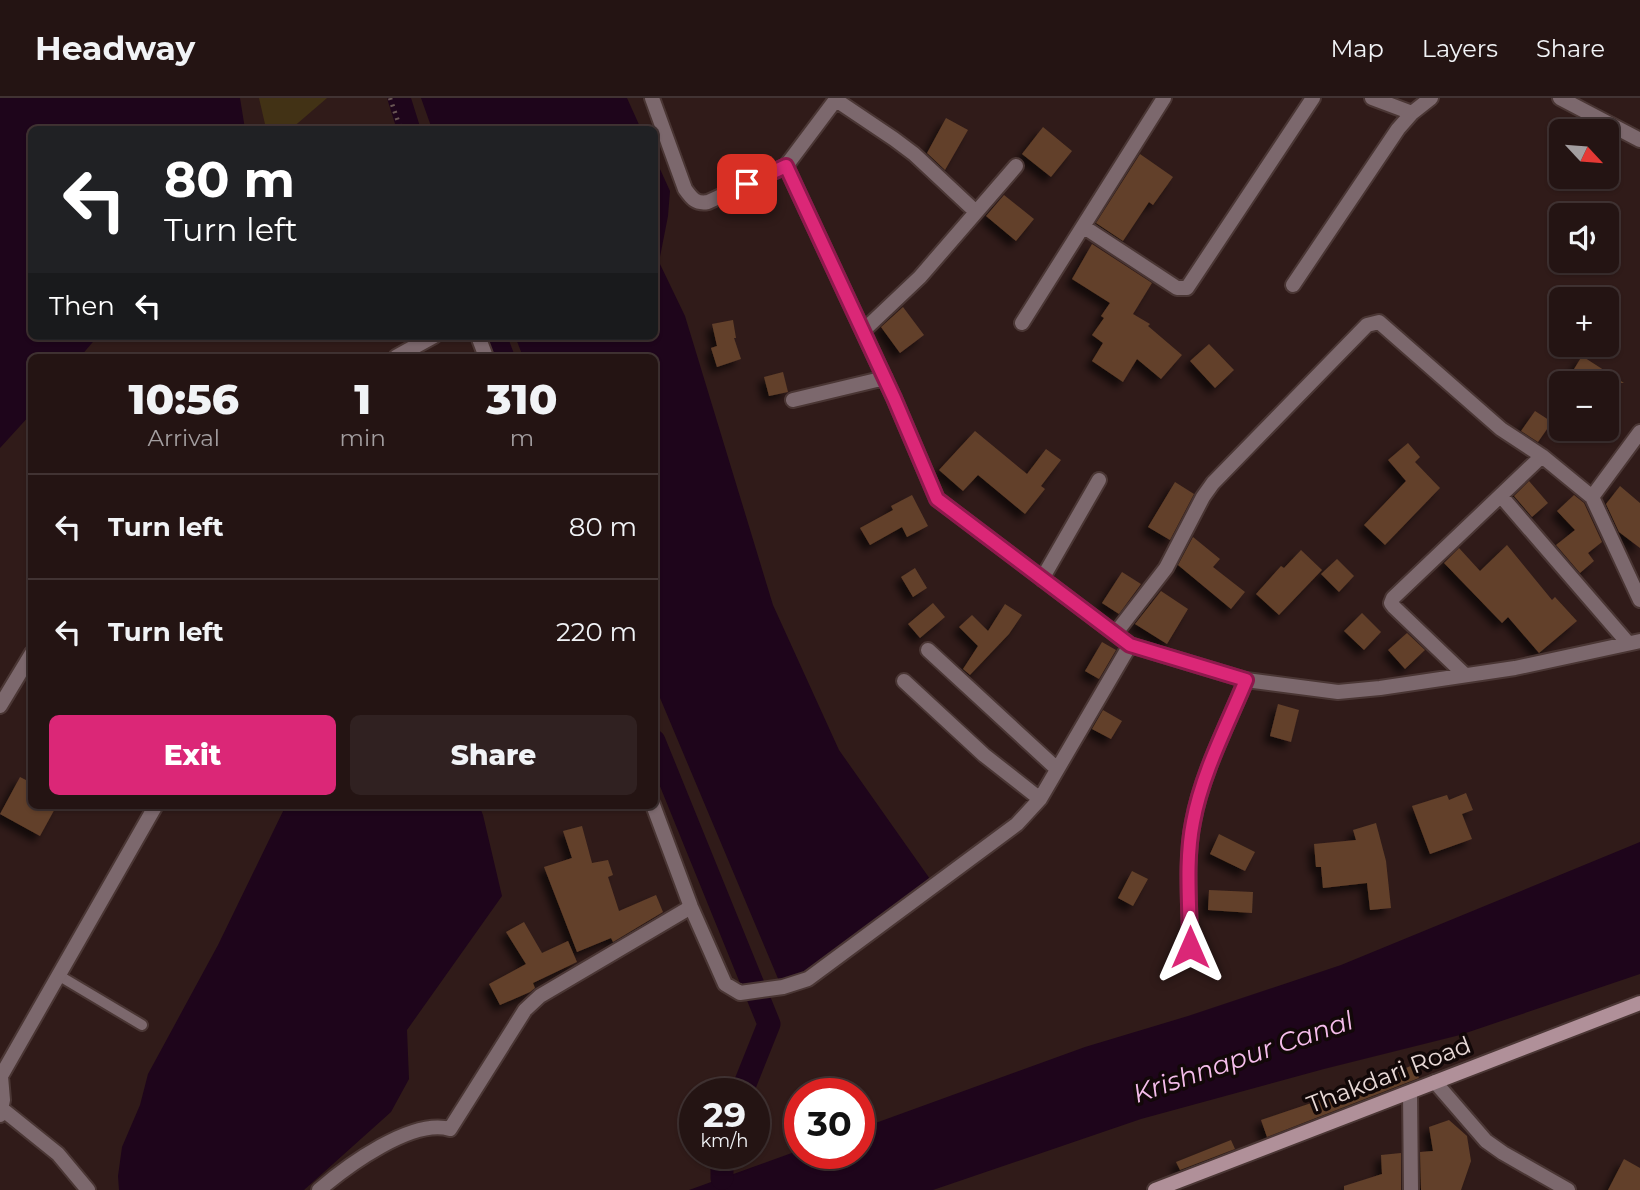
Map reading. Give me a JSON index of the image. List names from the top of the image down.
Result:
{
  "streets": {
    "street": ["Thakdari Road"]
  },
  "water": ["Krishnapur Canal"],
  "north": "bottom right",
  "page": {
    "header": "Headway",
    "nav": ["Map", "Layers", "Share"],
    "map_buttons": ["+", "−"],
    "turn": ["80 m", "Turn left"],
    "then": "Then",
    "eta": [
      "10:56",
      "Arrival",
      "1",
      "min",
      "310",
      "m"
    ],
    "list": [
      {
        "name": "Turn left",
        "value": "80 m"
      },
      {
        "name": "Turn left",
        "value": "220 m"
      }
    ],
    "buttons": ["Exit", "Share"],
    "speed": "29 km/h",
    "limit": "30"
  }
}
